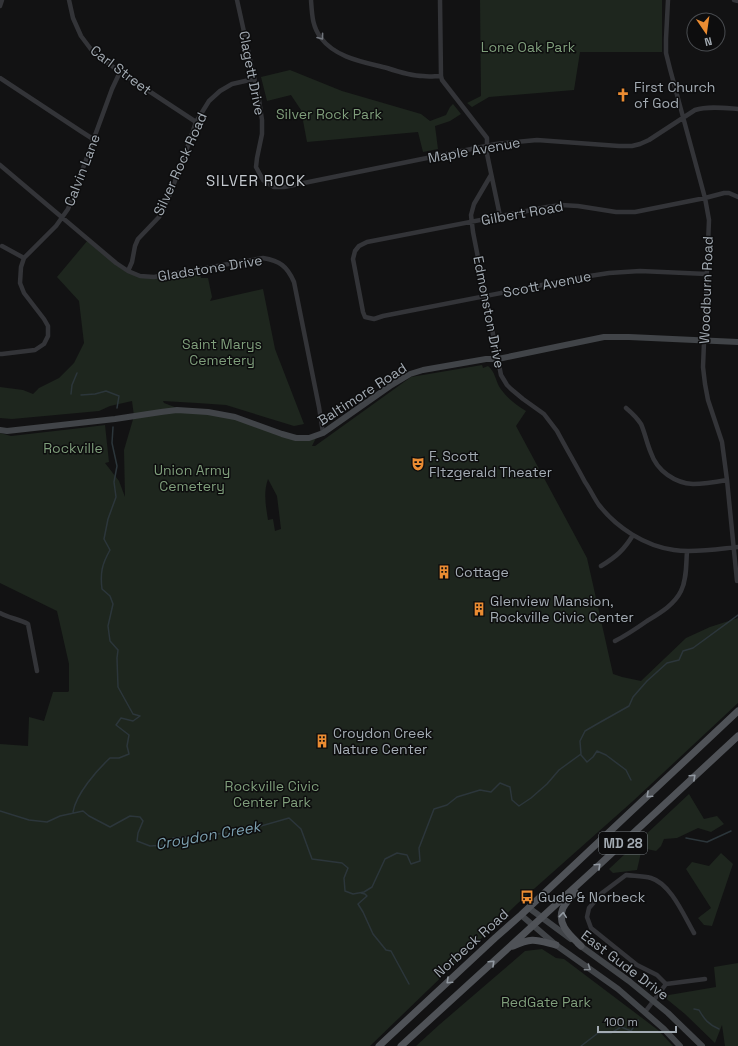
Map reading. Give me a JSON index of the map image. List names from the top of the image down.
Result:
{
  "streets": {
    "main road": ["MD 28", "Norbeck Road"],
    "street": [
      "Carl Street",
      "Clagett Drive",
      "Maple Avenue",
      "Silver Rock Road",
      "Calvin Lane",
      "Gilbert Road",
      "Gladstone Drive",
      "Scott Avenue",
      "Woodburn Road",
      "Edmonston Drive",
      "Baltimore Road",
      "East Gude Drive"
    ]
  },
  "crossings": [
    ["Carl Street", "Silver Rock Road"],
    ["Carl Street", "Calvin Lane"],
    ["Clagett Drive", "Maple Avenue"],
    ["Clagett Drive", "Silver Rock Road"],
    ["Maple Avenue", "Woodburn Road"],
    ["Silver Rock Road", "Gladstone Drive"],
    ["Calvin Lane", "Gladstone Drive"],
    ["Gilbert Road", "Scott Avenue"],
    ["Gilbert Road", "Woodburn Road"],
    ["Gilbert Road", "Edmonston Drive"],
    ["Gladstone Drive", "Baltimore Road"],
    ["Scott Avenue", "Woodburn Road"],
    ["Scott Avenue", "Edmonston Drive"],
    ["Woodburn Road", "Edmonston Drive"],
    ["Woodburn Road", "Baltimore Road"],
    ["Edmonston Drive", "Baltimore Road"],
    ["Norbeck Road", "East Gude Drive"]
  ],
  "districts": ["SILVER ROCK"],
  "water": ["Croydon Creek"],
  "parks": [
    "Lone Oak Park",
    "Silver Rock Park",
    "Saint Marys Cemetery",
    "Rockville",
    "Union Army Cemetery",
    "Rockville Civic Center Park",
    "RedGate Park"
  ],
  "places": {
    "church": ["First Church of God"],
    "theatre": ["F. Scott FItzgerald Theater"],
    "building": ["Cottage", "Glenview Mansion, Rockville Civic Center", "Croydon Creek Nature Center"],
    "bus stop": ["Gude & Norbeck"]
  },
  "scale_bar": "100 m",
  "north": "bottom"
}
